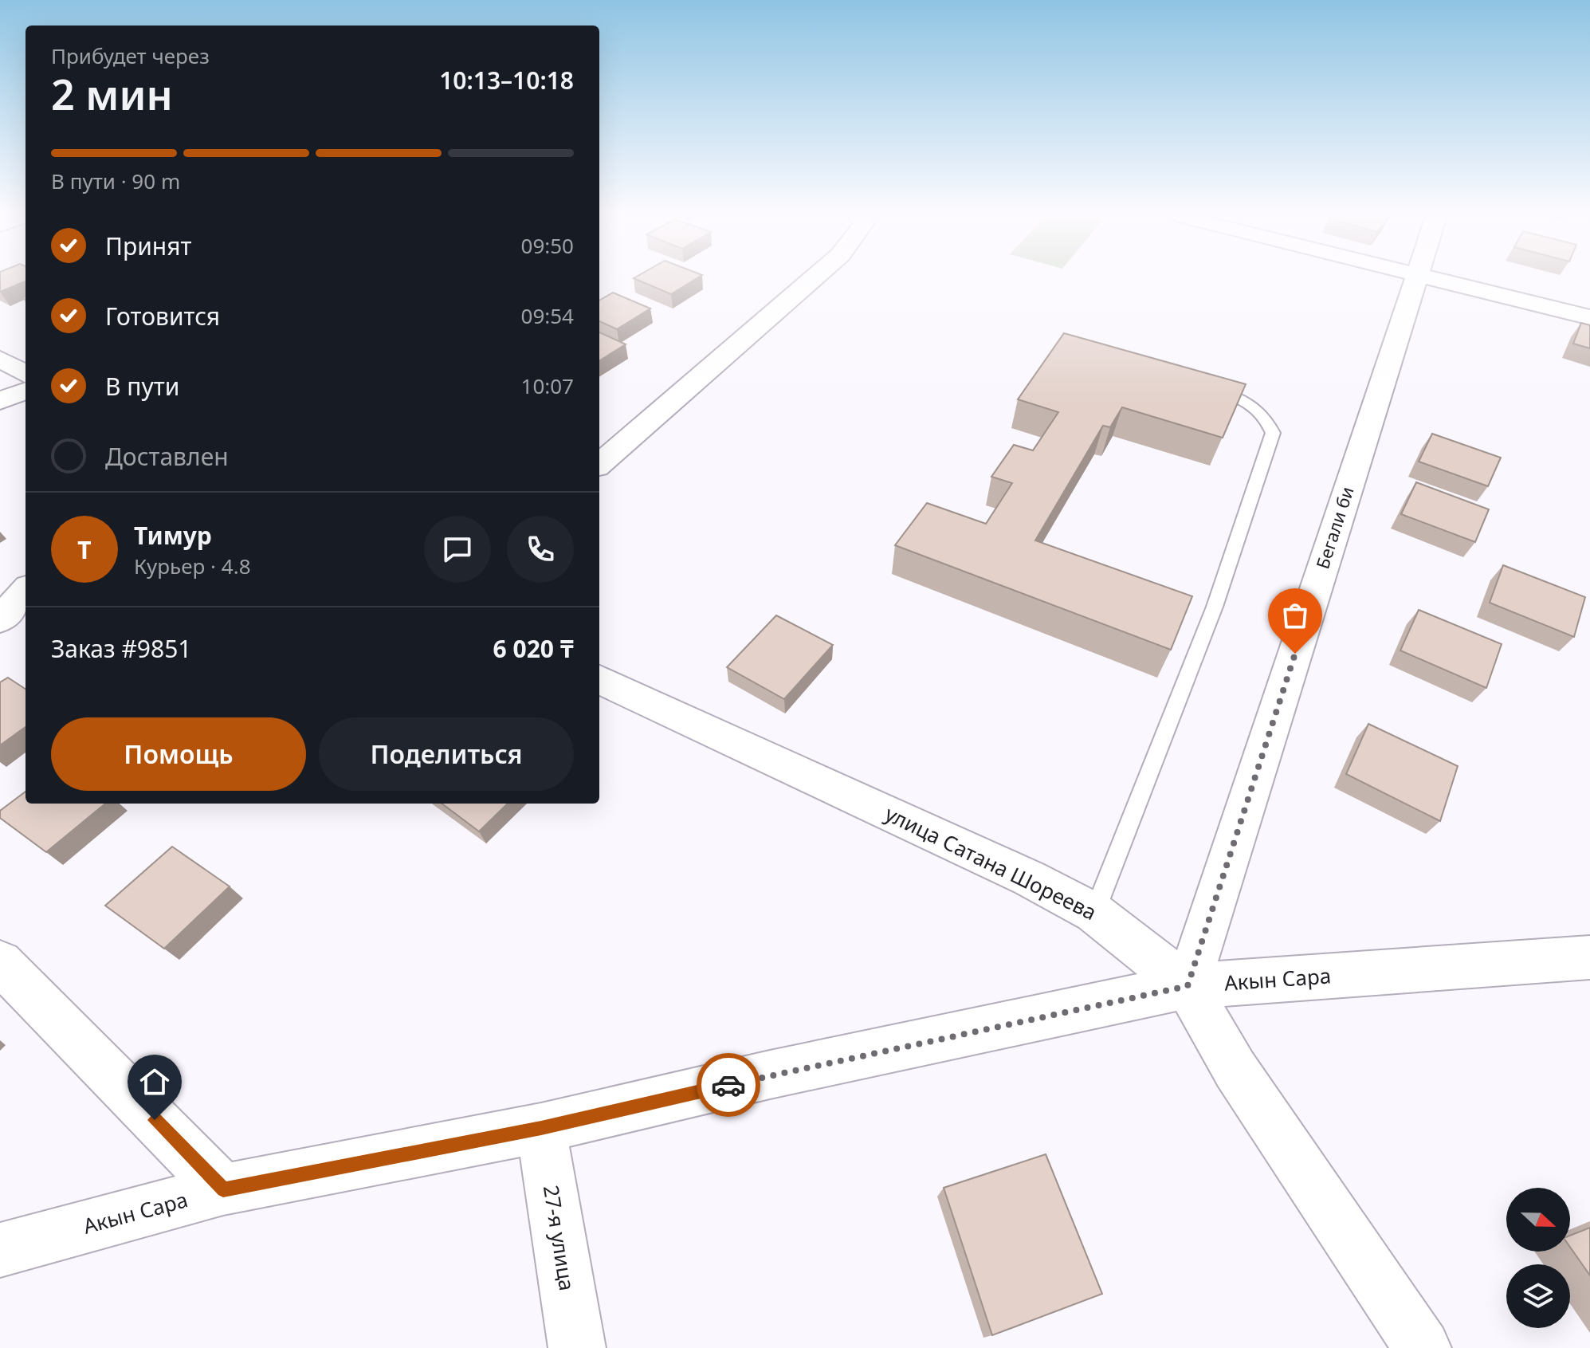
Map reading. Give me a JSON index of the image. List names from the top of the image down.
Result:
{
  "streets": {
    "street": [
      "Бегали би",
      "улица Сатана Шореева",
      "Акын Сара",
      "27-я улица"
    ]
  },
  "crossings": [
    ["Бегали би", "улица Сатана Шореева"],
    ["Бегали би", "Акын Сара"],
    ["улица Сатана Шореева", "Акын Сара"],
    ["Акын Сара", "27-я улица"]
  ],
  "north": "right",
  "page": {
    "heading": ["2 мин", "Прибудет через", "10:13–10:18"],
    "panel": [
      "Тимур",
      "Курьер · 4.8",
      "Заказ #9851",
      "6 020 ₸"
    ],
    "bar": "В пути · 90 m",
    "list": [
      ["Принят", "09:50"],
      ["Готовится", "09:54"],
      ["В пути", "10:07"],
      "Доставлен"
    ],
    "round": "Т",
    "buttons": ["Помощь", "Поделиться"]
  }
}
